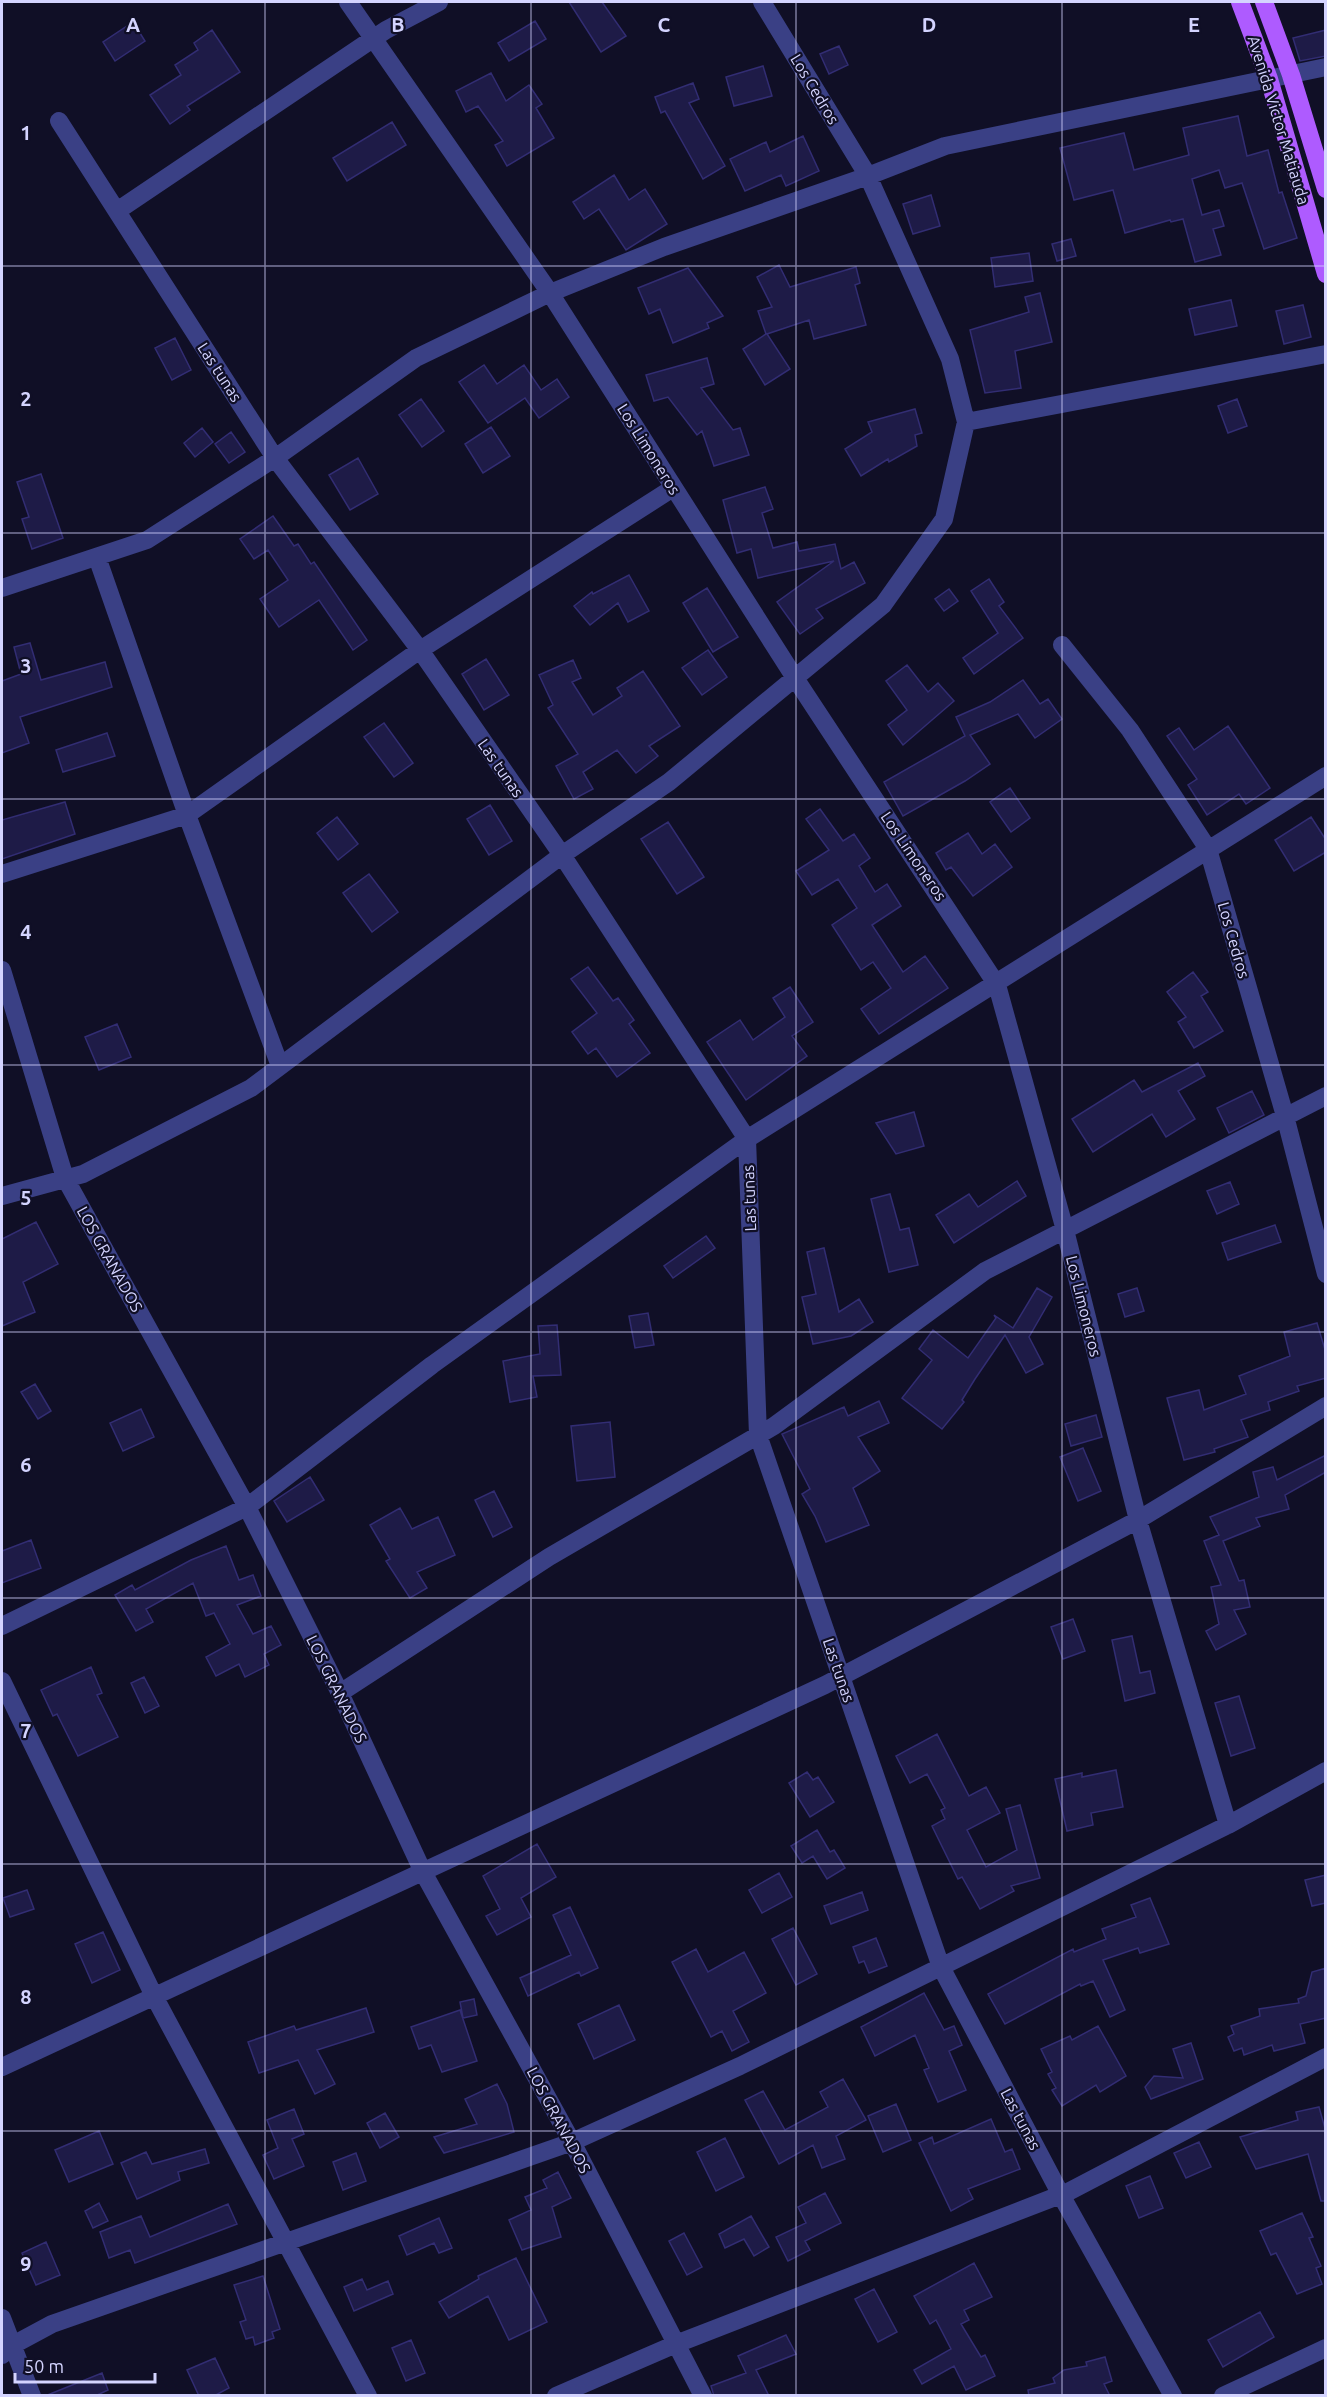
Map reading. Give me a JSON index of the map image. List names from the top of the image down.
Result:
{
  "streets": {
    "main road": ["Avenida Victor Matiauda"],
    "street": [
      "Los Cedros",
      "Las tunas",
      "Los Limoneros",
      "LOS GRANADOS"
    ]
  },
  "scale_bar": "50 m",
  "grid": {
    "columns": [
      "A",
      "B",
      "C",
      "D",
      "E"
    ],
    "rows": [
      "1",
      "2",
      "3",
      "4",
      "5",
      "6",
      "7",
      "8",
      "9"
    ]
  }
}
